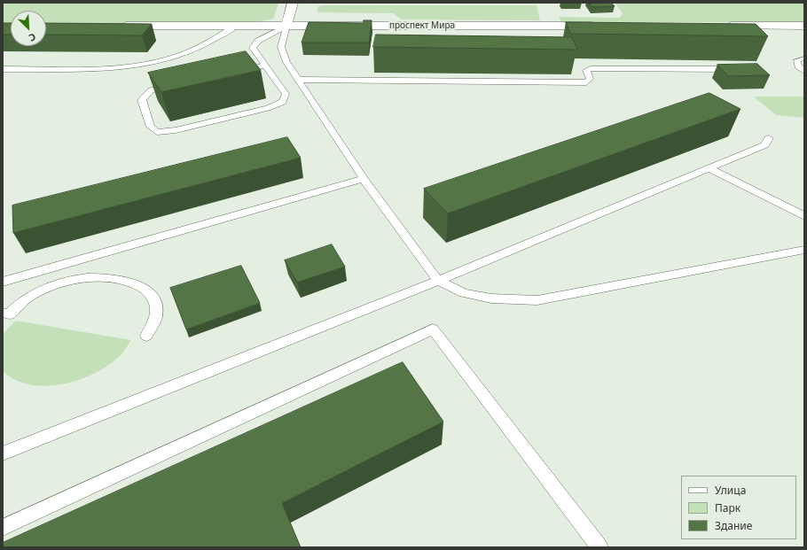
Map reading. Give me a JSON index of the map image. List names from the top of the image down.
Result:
{
  "streets": {
    "street": ["проспект Мира"]
  },
  "legend": ["Улица", "Парк", "Здание"],
  "north": "bottom right"
}
